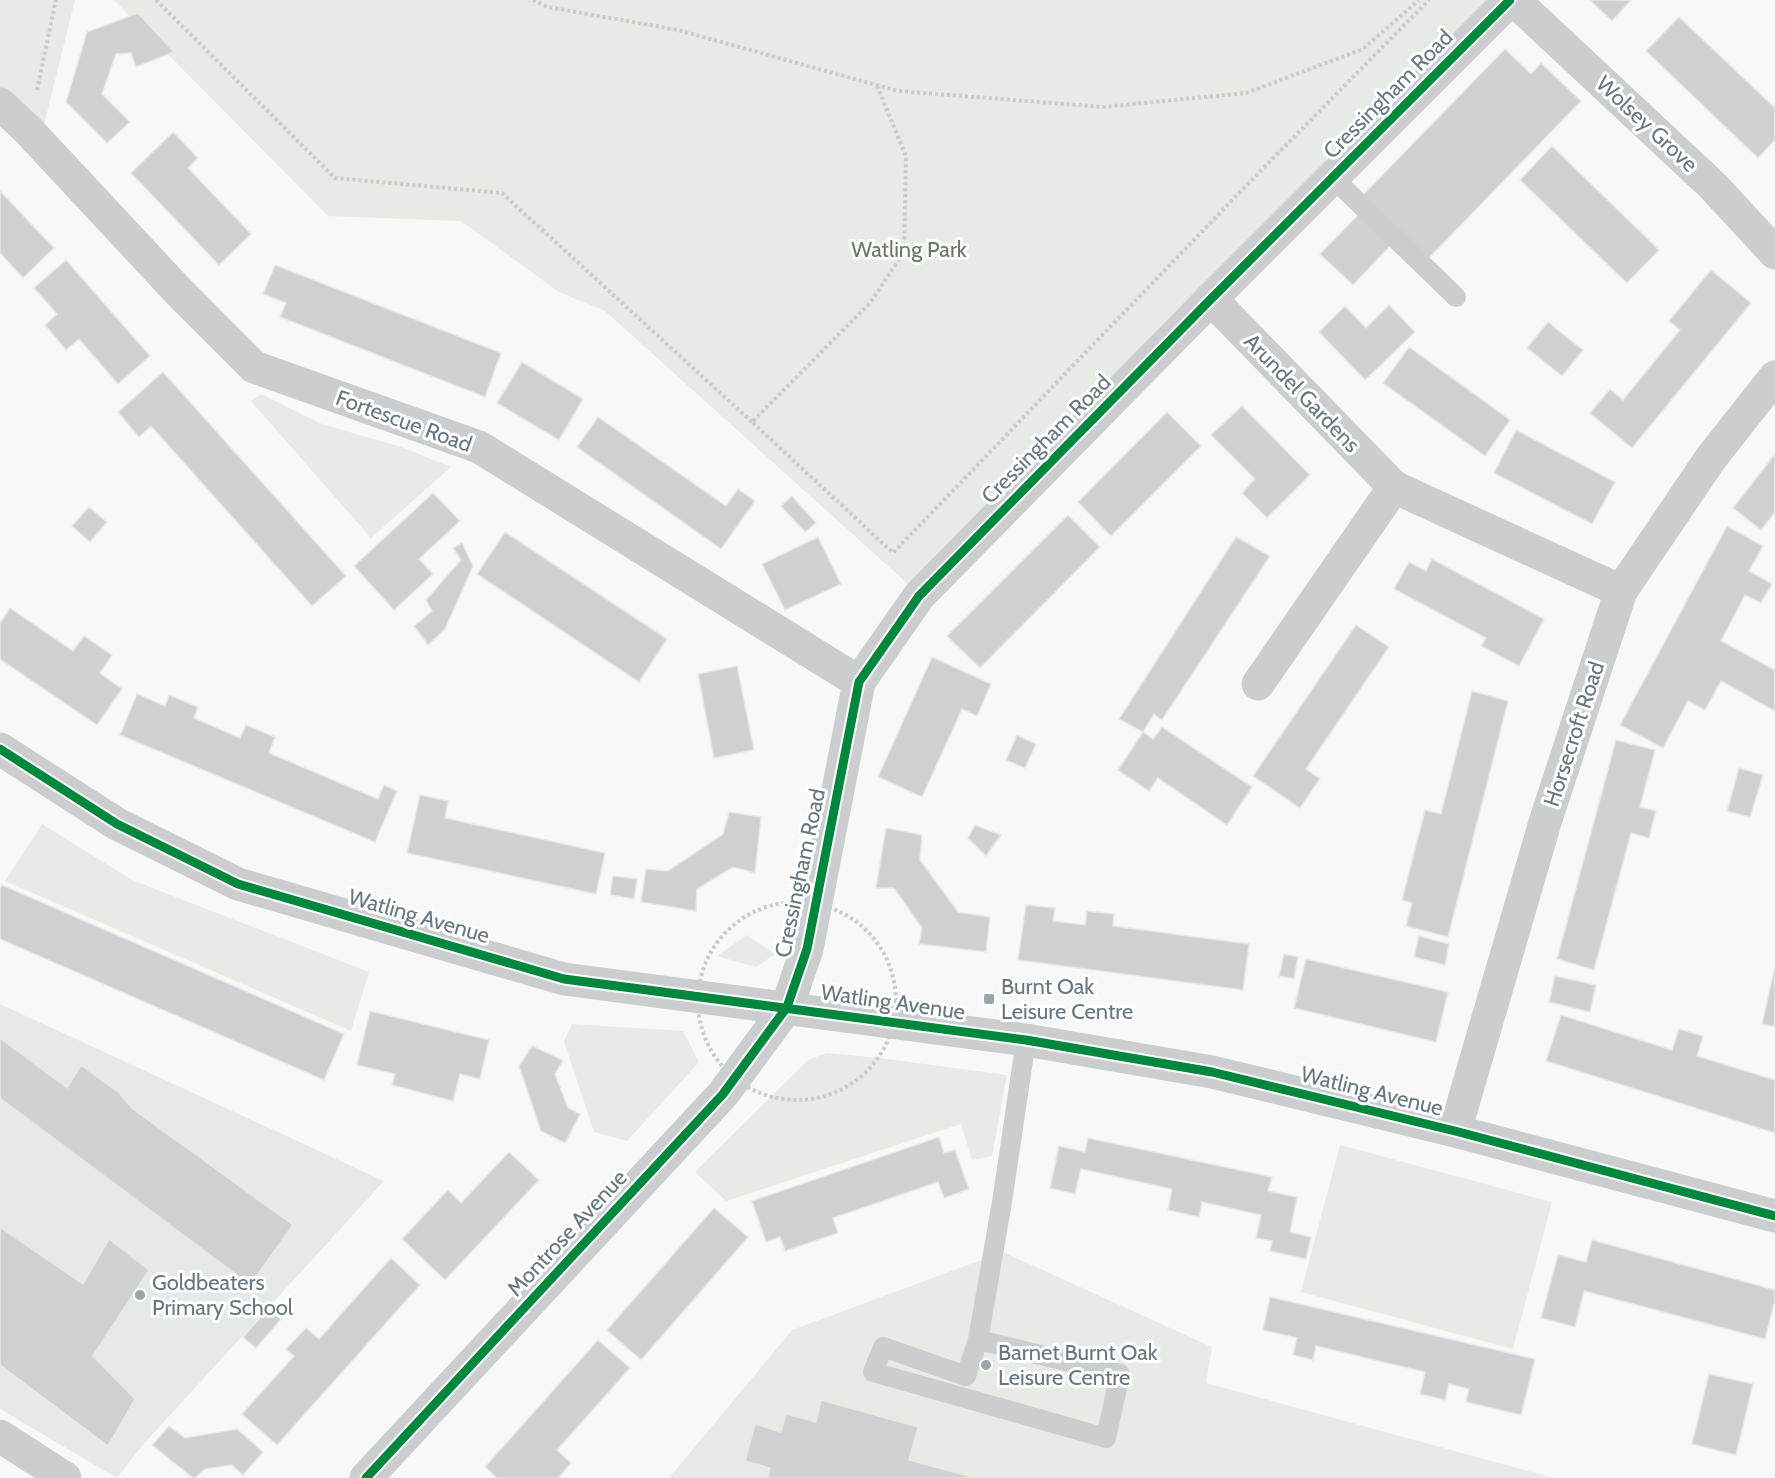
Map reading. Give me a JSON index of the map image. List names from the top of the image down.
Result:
{
  "streets": {
    "street": [
      "Cressingham Road",
      "Wolsey Grove",
      "Arundel Gardens",
      "Fortescue Road",
      "Horsecroft Road",
      "Watling Avenue",
      "Montrose Avenue"
    ]
  },
  "crossings": [
    ["Cressingham Road", "Wolsey Grove"],
    ["Cressingham Road", "Arundel Gardens"],
    ["Cressingham Road", "Fortescue Road"],
    ["Cressingham Road", "Watling Avenue"],
    ["Cressingham Road", "Montrose Avenue"],
    ["Arundel Gardens", "Horsecroft Road"],
    ["Horsecroft Road", "Watling Avenue"],
    ["Watling Avenue", "Montrose Avenue"]
  ],
  "parks": ["Watling Park"],
  "places": {
    "transit": ["Burnt Oak Leisure Centre"],
    "other": ["Goldbeaters Primary School", "Barnet Burnt Oak Leisure Centre"]
  }
}
